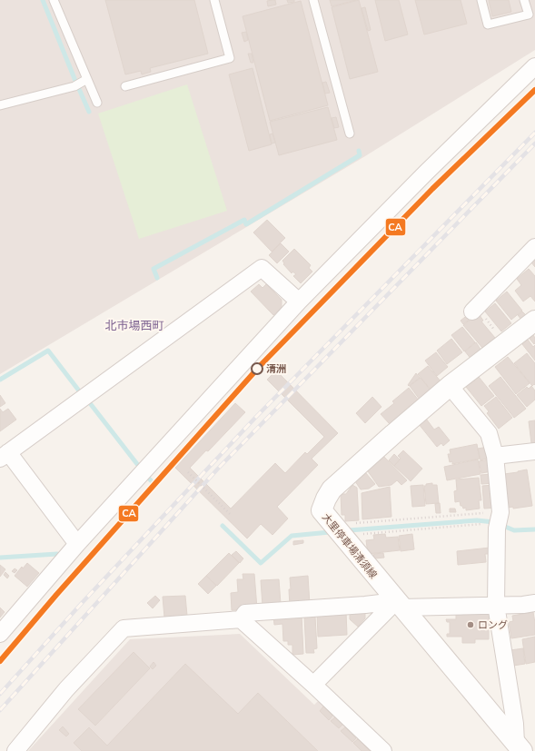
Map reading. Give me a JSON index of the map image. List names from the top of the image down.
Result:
{
  "streets": {
    "main road": ["大里停車場清須線"]
  },
  "districts": ["北市場西町"],
  "places": ["清洲", "ロング"],
  "lines": ["transit line CA"]
}
